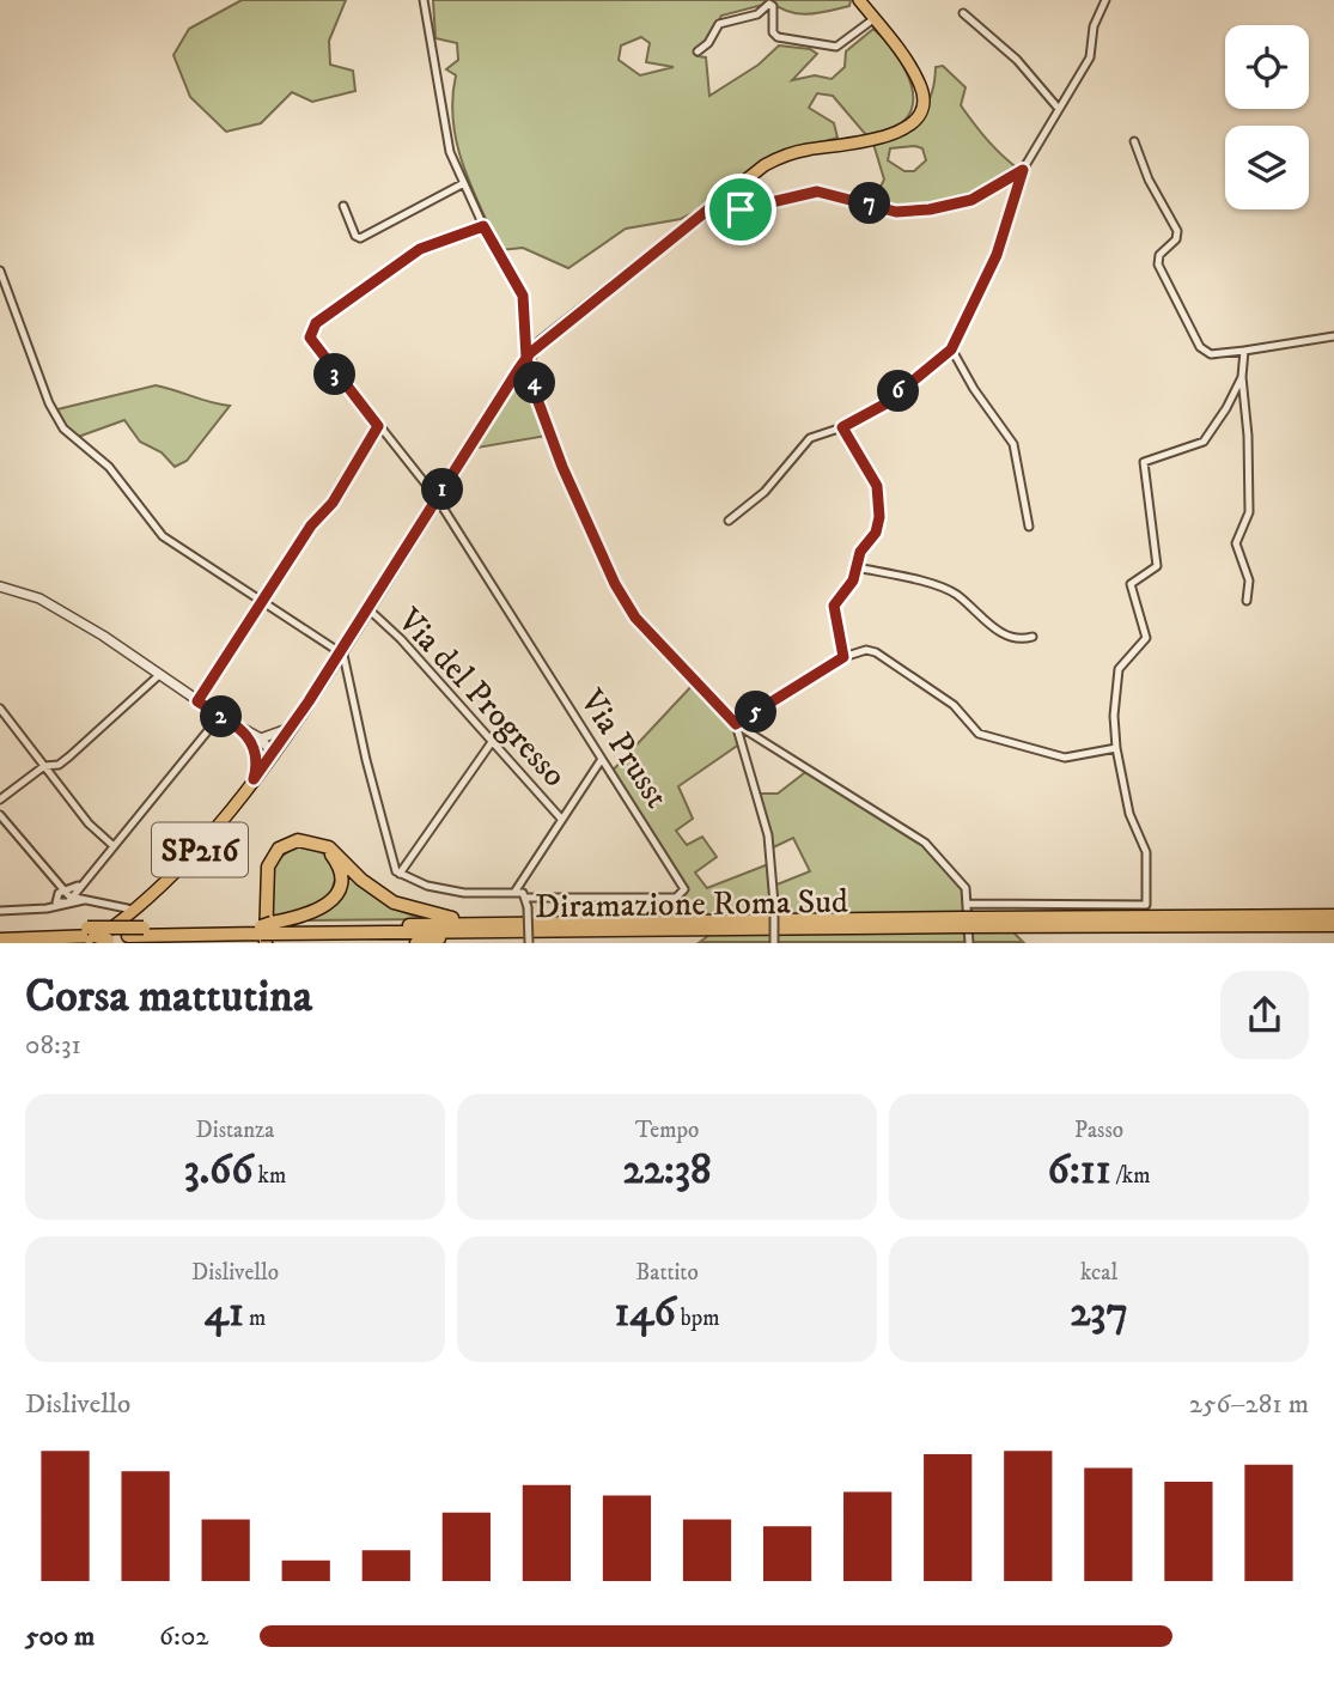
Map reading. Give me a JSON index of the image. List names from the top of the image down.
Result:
{
  "streets": {
    "highway": ["Diramazione Roma Sud"],
    "main road": ["SP216"],
    "street": ["Via del Progresso", "Via Prusst"]
  },
  "crossings": [
    ["Via del Progresso", "SP216"],
    ["Via Prusst", "SP216"],
    ["SP216", "Diramazione Roma Sud"]
  ],
  "page": {
    "pins": [
      "7",
      "3",
      "4",
      "6",
      "1",
      "5",
      "2"
    ],
    "heading": ["Corsa mattutina", "08:31"],
    "stats": [
      ["Distanza", "3.66 km"],
      ["Tempo", "22:38"],
      ["Passo", "6:11 /km"],
      ["Dislivello", "41 m"],
      ["Battito", "146 bpm"],
      ["kcal", "237"]
    ],
    "chart": ["Dislivello", "256–281 m"],
    "list": [
      {
        "name": "500 m",
        "note": "6:02"
      }
    ]
  }
}
